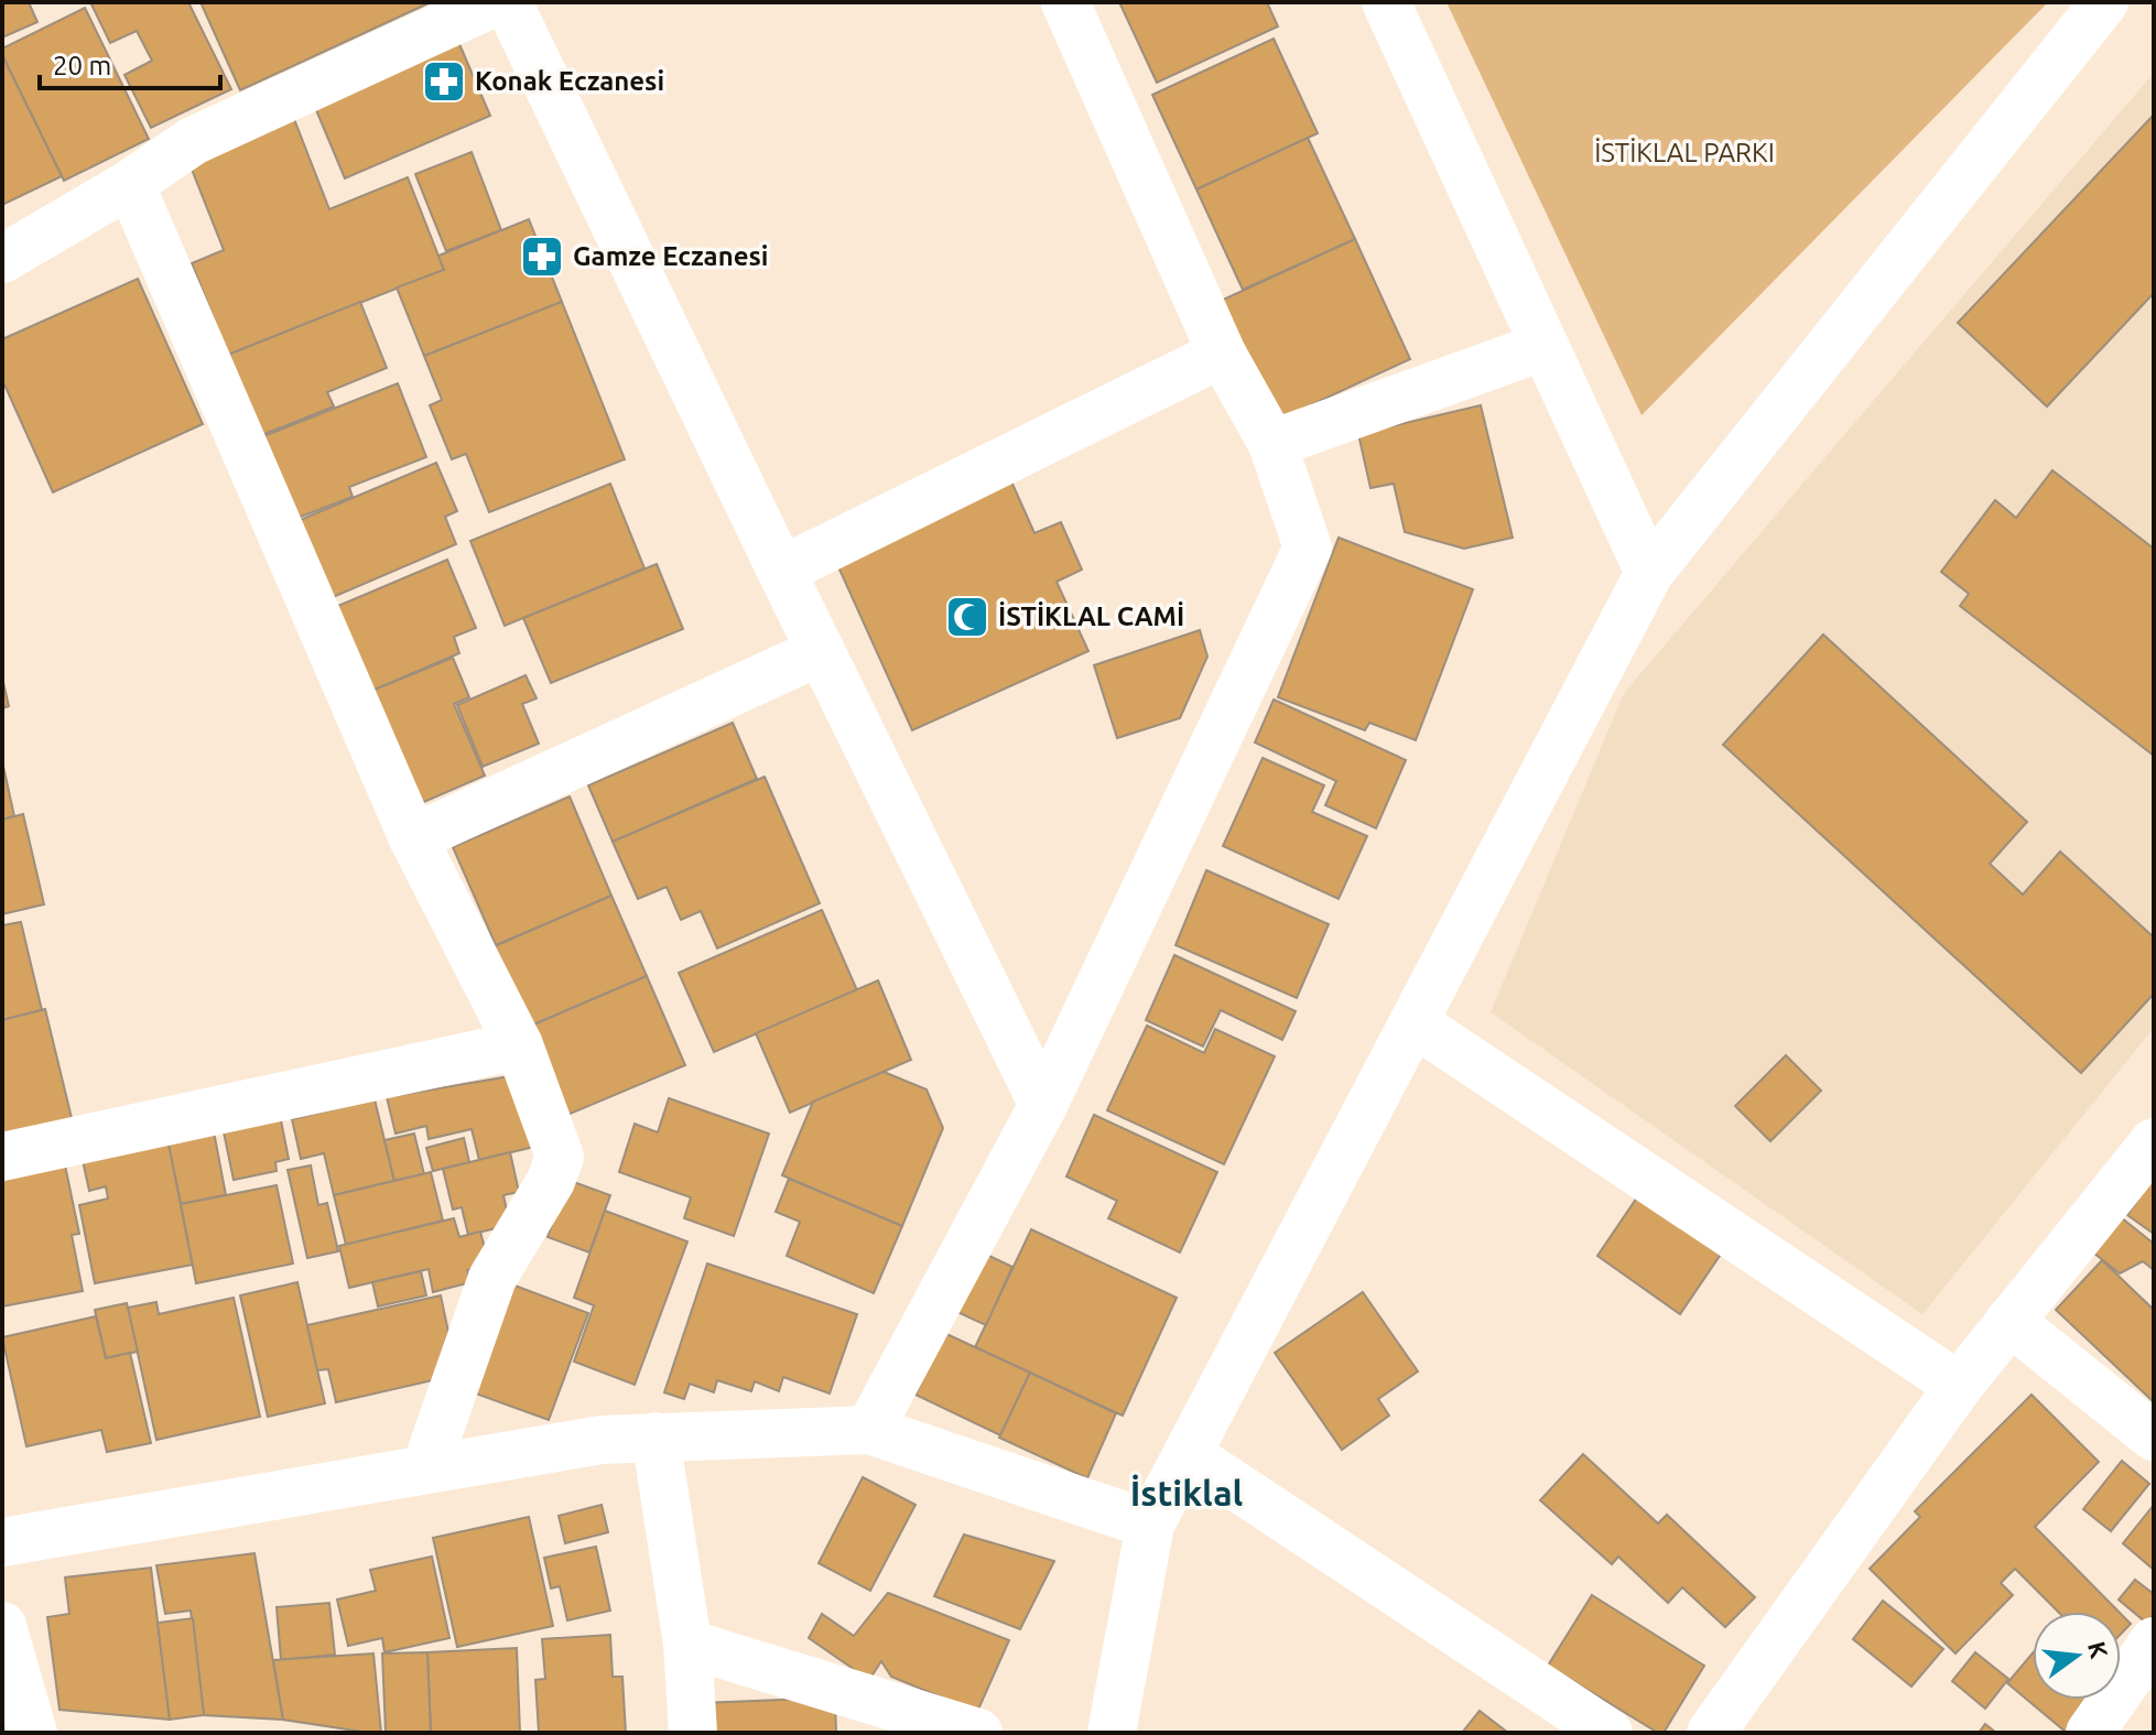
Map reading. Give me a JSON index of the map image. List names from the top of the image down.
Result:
{
  "districts": ["İstiklal"],
  "parks": ["İSTİKLAL PARKI"],
  "places": {
    "pharmacy": ["Konak Eczanesi", "Gamze Eczanesi"],
    "mosque": ["İSTİKLAL CAMİ"]
  },
  "scale_bar": "20 m",
  "north": "right"
}
